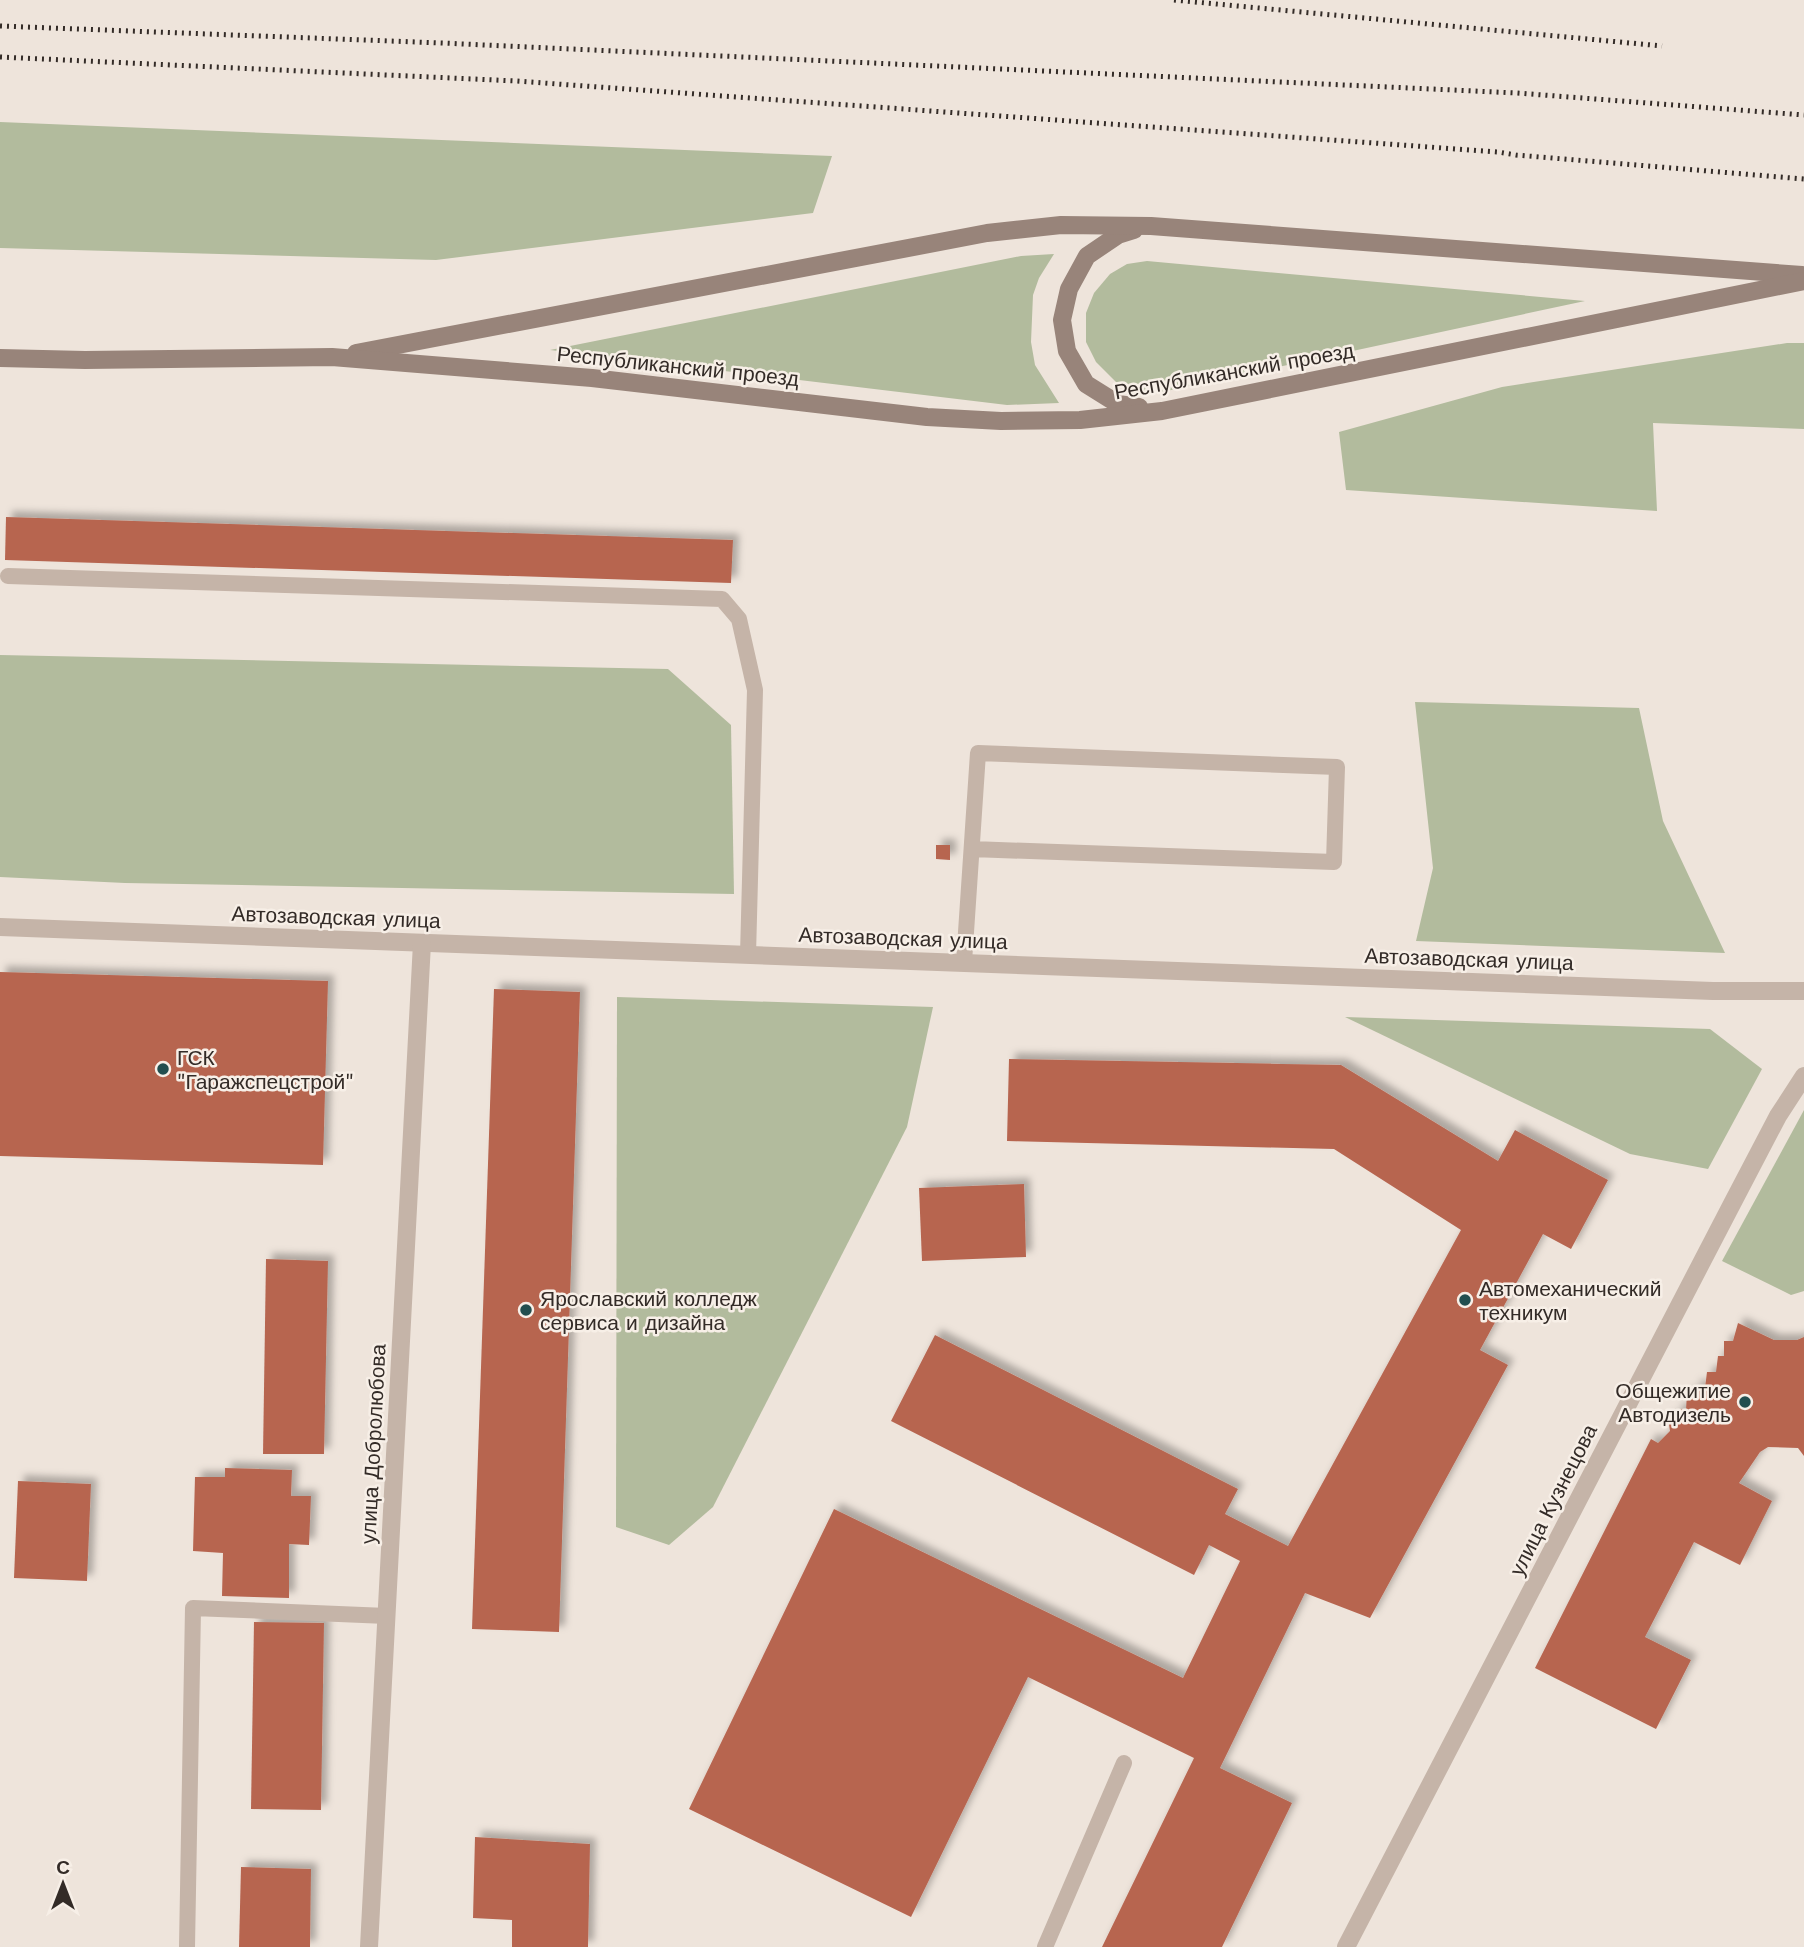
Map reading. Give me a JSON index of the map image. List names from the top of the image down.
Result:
{
  "streets": {
    "main road": ["Республиканский проезд"],
    "street": ["Автозаводская улица", "улица Добролюбова", "улица Кузнецова"]
  },
  "crossings": [
    ["Автозаводская улица", "улица Добролюбова"]
  ],
  "places": [
    "ГСК \"Гаражспецстрой\"",
    "Автомеханический техникум",
    "Ярославский колледж сервиса и дизайна",
    "Общежитие Автодизель"
  ],
  "north": "top"
}
